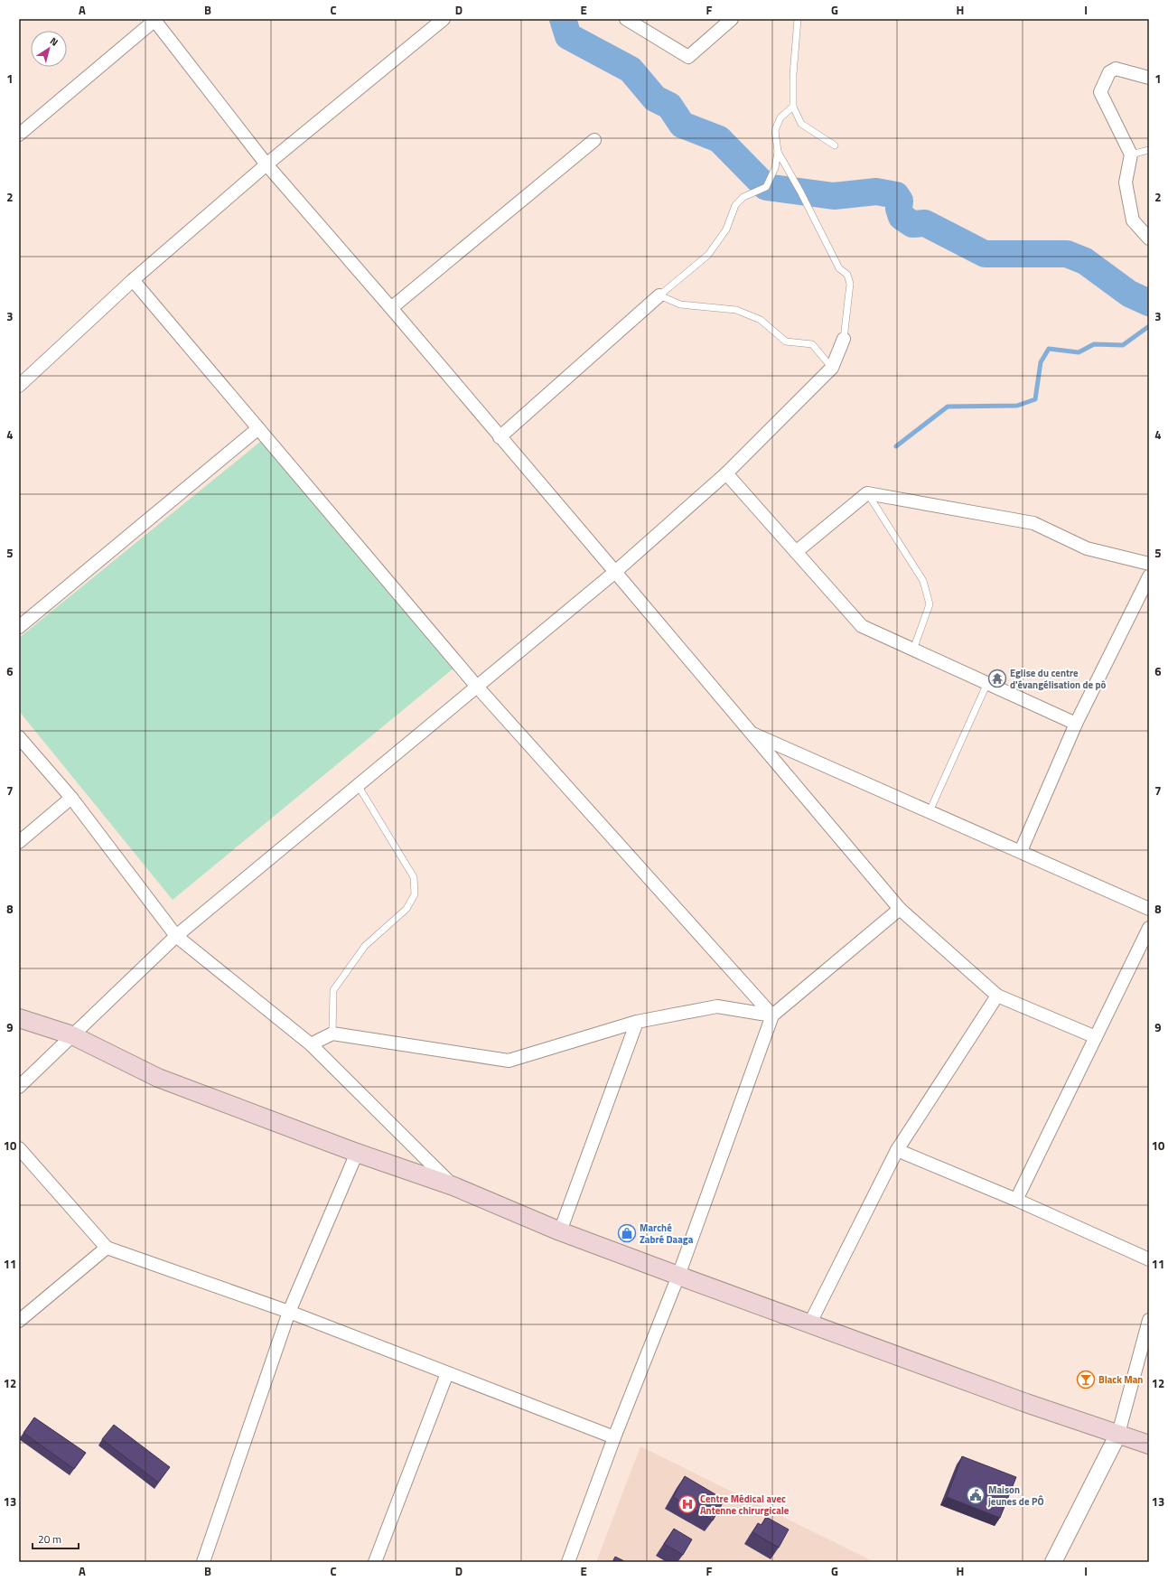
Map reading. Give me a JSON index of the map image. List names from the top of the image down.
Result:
{
  "places": {
    "temple": ["Eglise du centre d'évangélisation de pô"],
    "shop": ["Marché Zabré Daaga"],
    "bar": ["Black Man"],
    "public building": ["Maison jeunes de PÔ"],
    "hospital": ["Centre Médical avec Antenne chirurgicale"]
  },
  "scale_bar": "20 m",
  "north": "top right",
  "grid": {
    "columns": [
      "A",
      "B",
      "C",
      "D",
      "E",
      "F",
      "G",
      "H",
      "I"
    ],
    "rows": [
      "1",
      "2",
      "3",
      "4",
      "5",
      "6",
      "7",
      "8",
      "9",
      "10",
      "11",
      "12",
      "13"
    ]
  }
}
